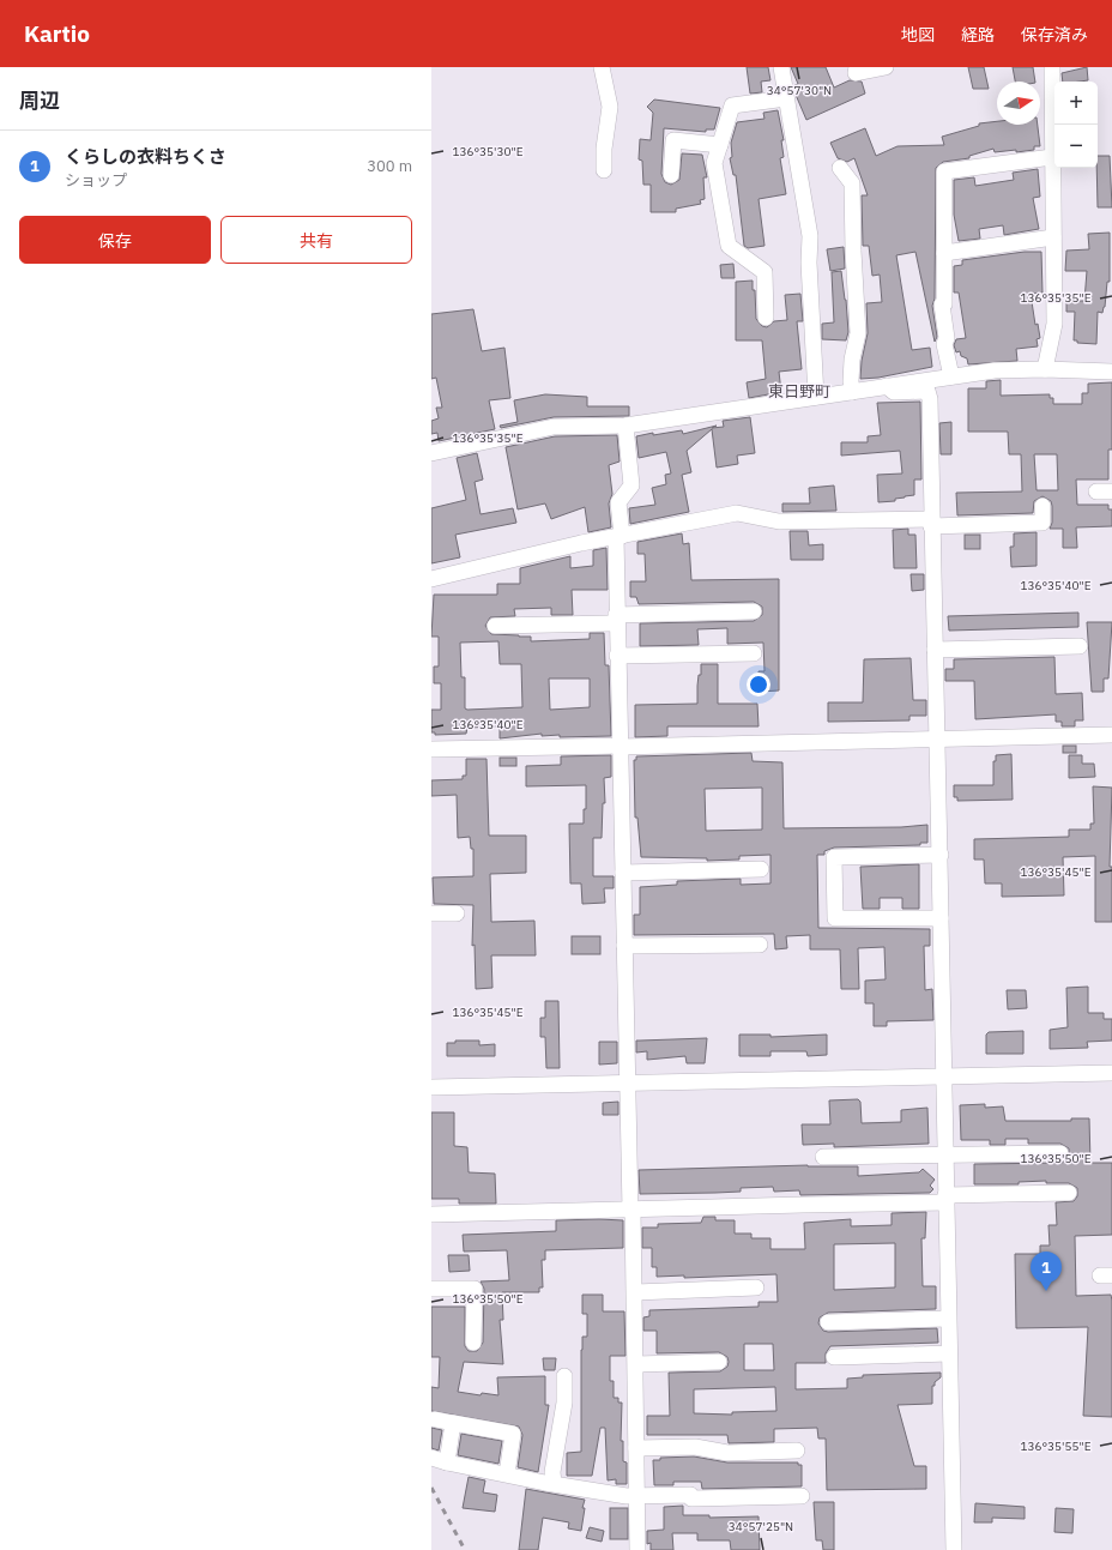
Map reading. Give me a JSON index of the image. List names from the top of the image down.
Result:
{
  "districts": ["東日野町"],
  "north": "right",
  "page": {
    "header": "Kartio",
    "nav": ["地図", "経路", "保存済み"],
    "heading": "周辺",
    "map_buttons": ["+", "−"],
    "list": [
      {
        "mark": "1",
        "name": "くらしの衣料ちくさ",
        "note": "ショップ",
        "value": "300 m"
      }
    ],
    "buttons": ["保存", "共有"],
    "pins": "1"
  },
  "coordinates": [
    "34°57'30\"N",
    "136°35'30\"E",
    "136°35'35\"E",
    "136°35'40\"E",
    "136°35'45\"E",
    "136°35'50\"E",
    "136°35'55\"E",
    "34°57'25\"N"
  ]
}
